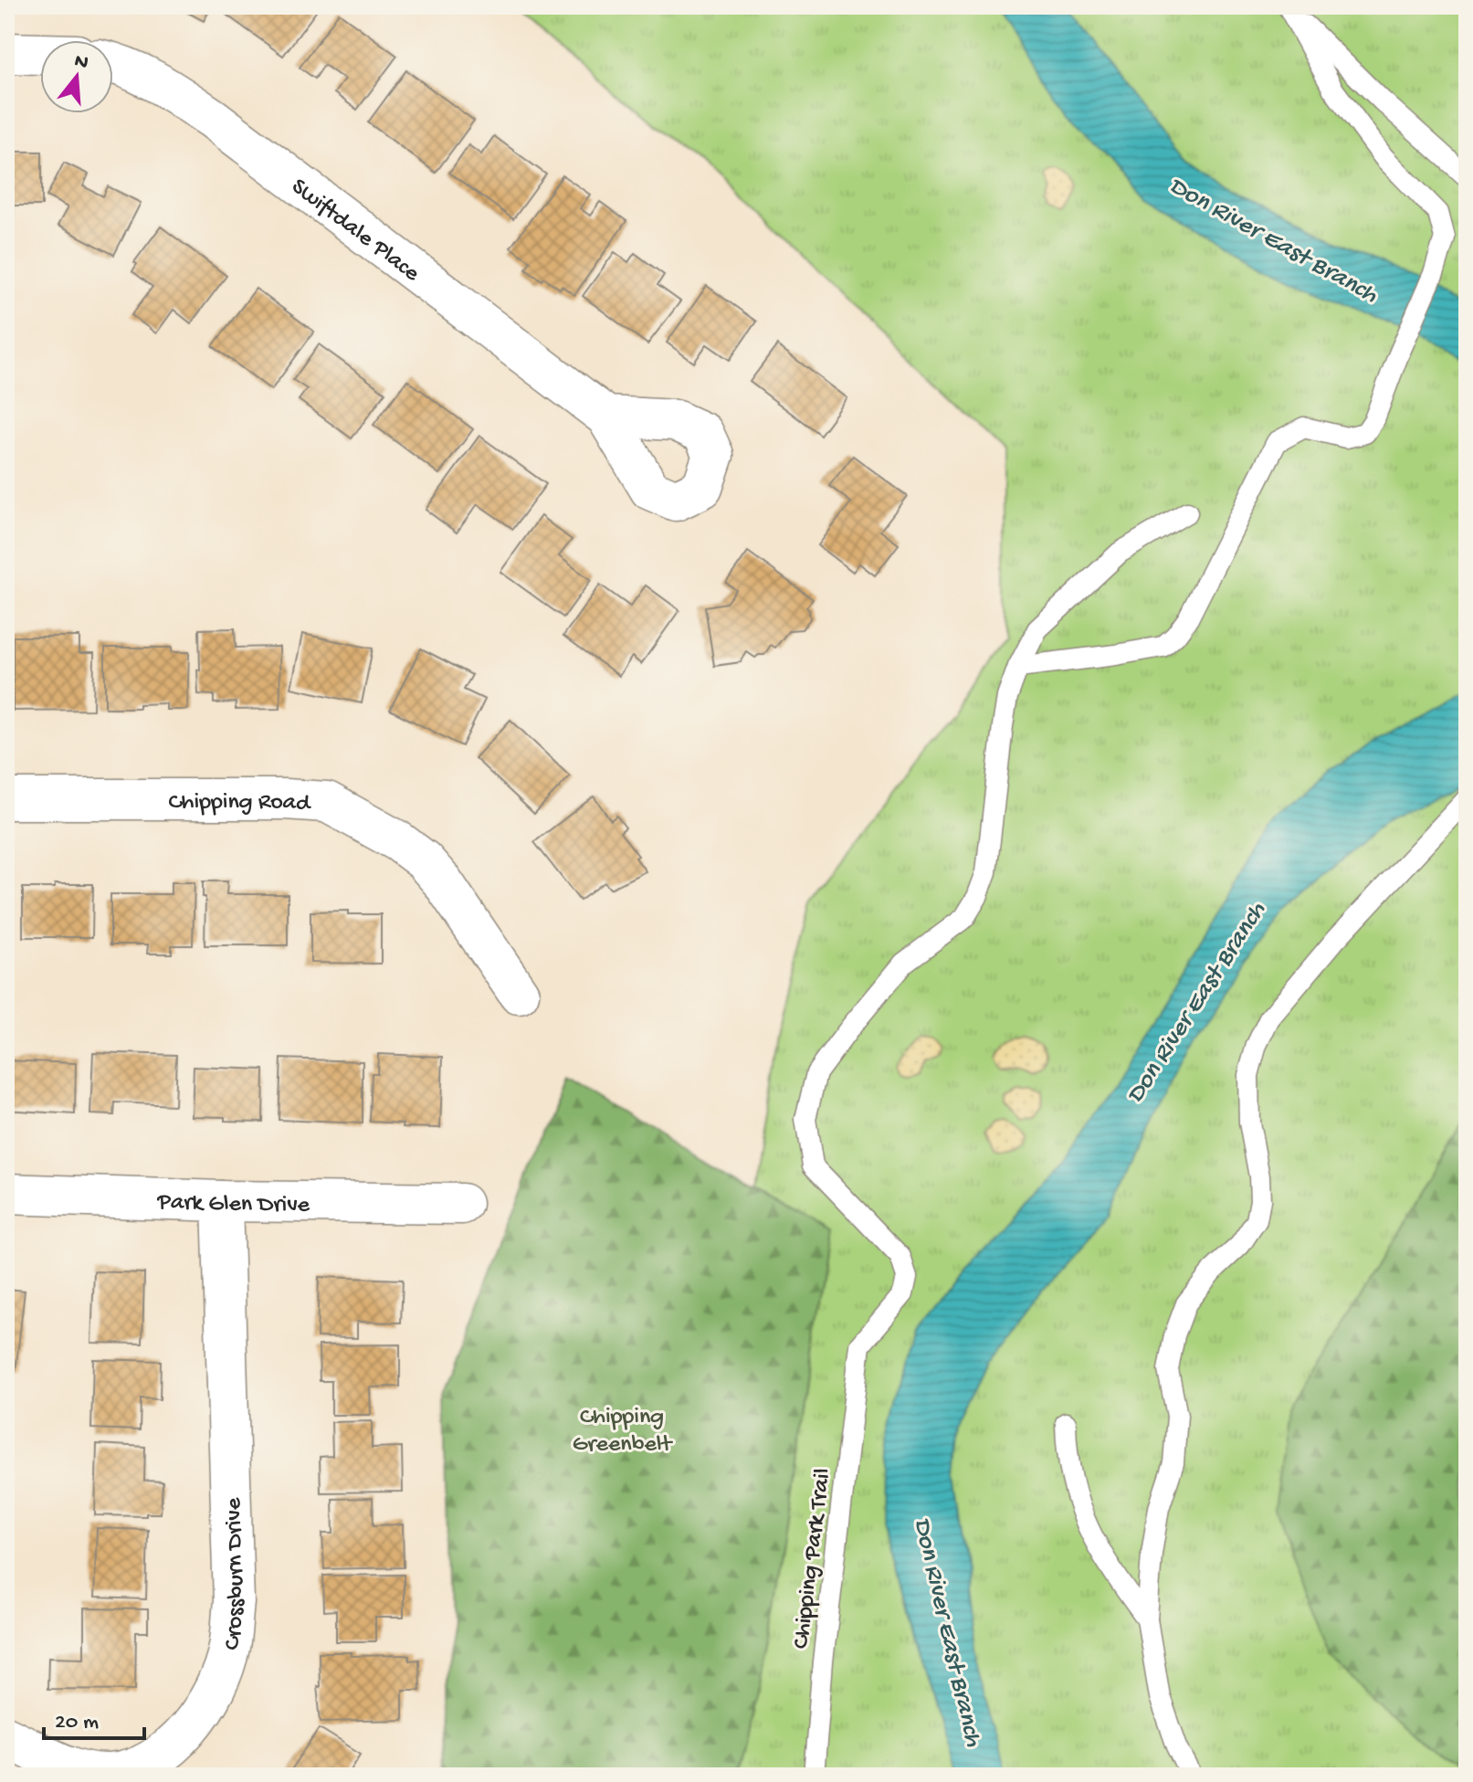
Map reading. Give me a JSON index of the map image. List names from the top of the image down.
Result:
{
  "streets": {
    "street": [
      "Swiftdale Place",
      "Chipping Road",
      "Park Glen Drive",
      "Crossburn Drive"
    ],
    "lane": ["Chipping Park Trail"]
  },
  "crossings": [
    ["Park Glen Drive", "Crossburn Drive"]
  ],
  "water": ["Don River East Branch"],
  "parks": ["Chipping Greenbelt"],
  "scale_bar": "20 m",
  "north": "top"
}
